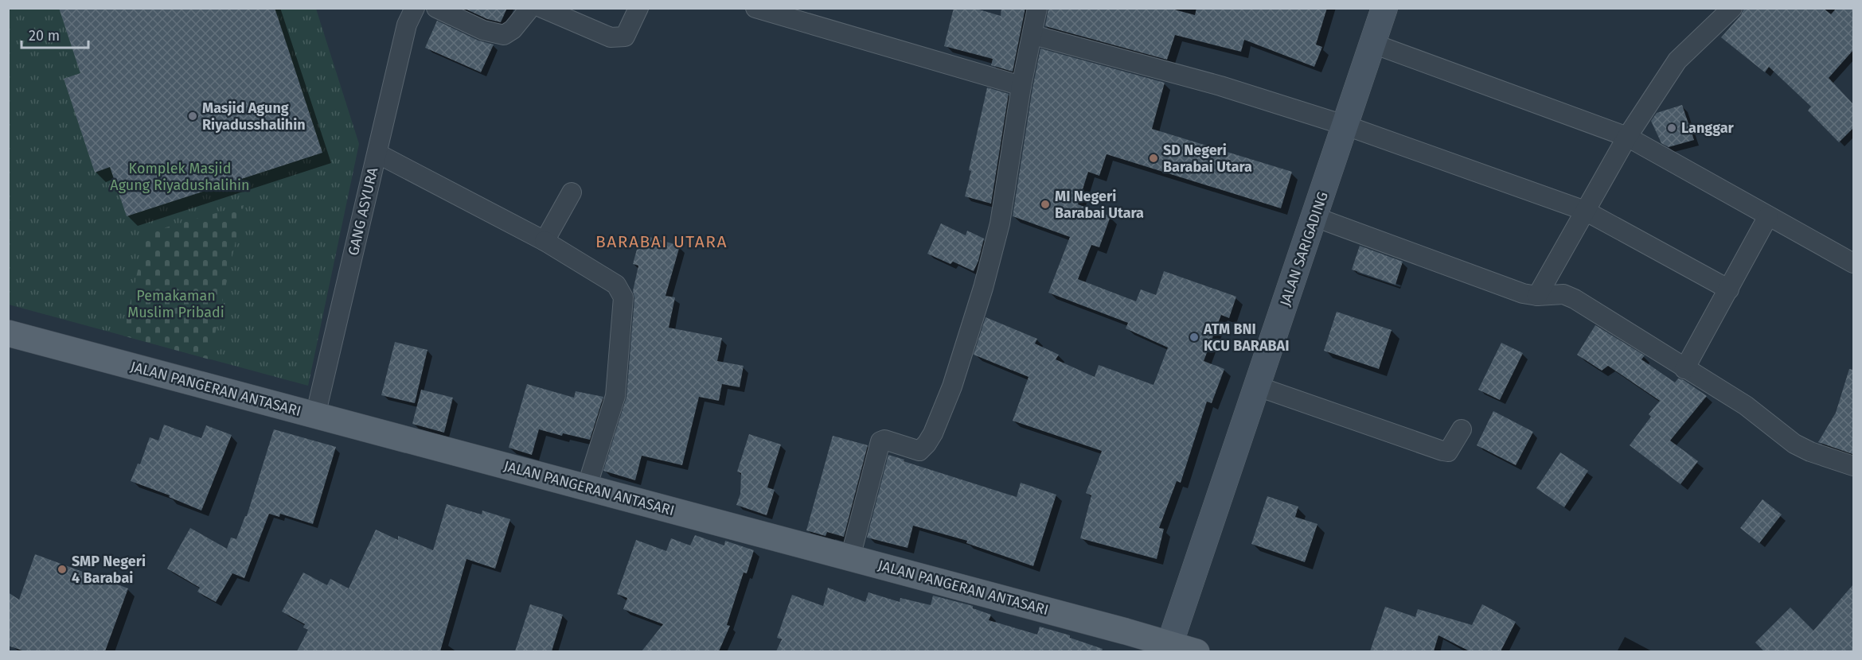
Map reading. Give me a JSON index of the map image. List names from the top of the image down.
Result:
{
  "streets": {
    "main road": ["JALAN PANGERAN ANTASARI"],
    "street": ["GANG ASYURA", "JALAN SARIGADING"]
  },
  "crossings": [
    ["GANG ASYURA", "JALAN PANGERAN ANTASARI"],
    ["JALAN SARIGADING", "JALAN PANGERAN ANTASARI"]
  ],
  "districts": ["BARABAI UTARA"],
  "parks": ["Komplek Masjid Agung Riyadushalihin", "Pemakaman Muslim Pribadi"],
  "places": [
    "Masjid Agung Riyadusshalihin",
    "Langgar",
    "SD Negeri Barabai Utara",
    "MI Negeri Barabai Utara",
    "ATM BNI KCU BARABAI",
    "SMP Negeri 4 Barabai"
  ],
  "scale_bar": "20 m"
}
